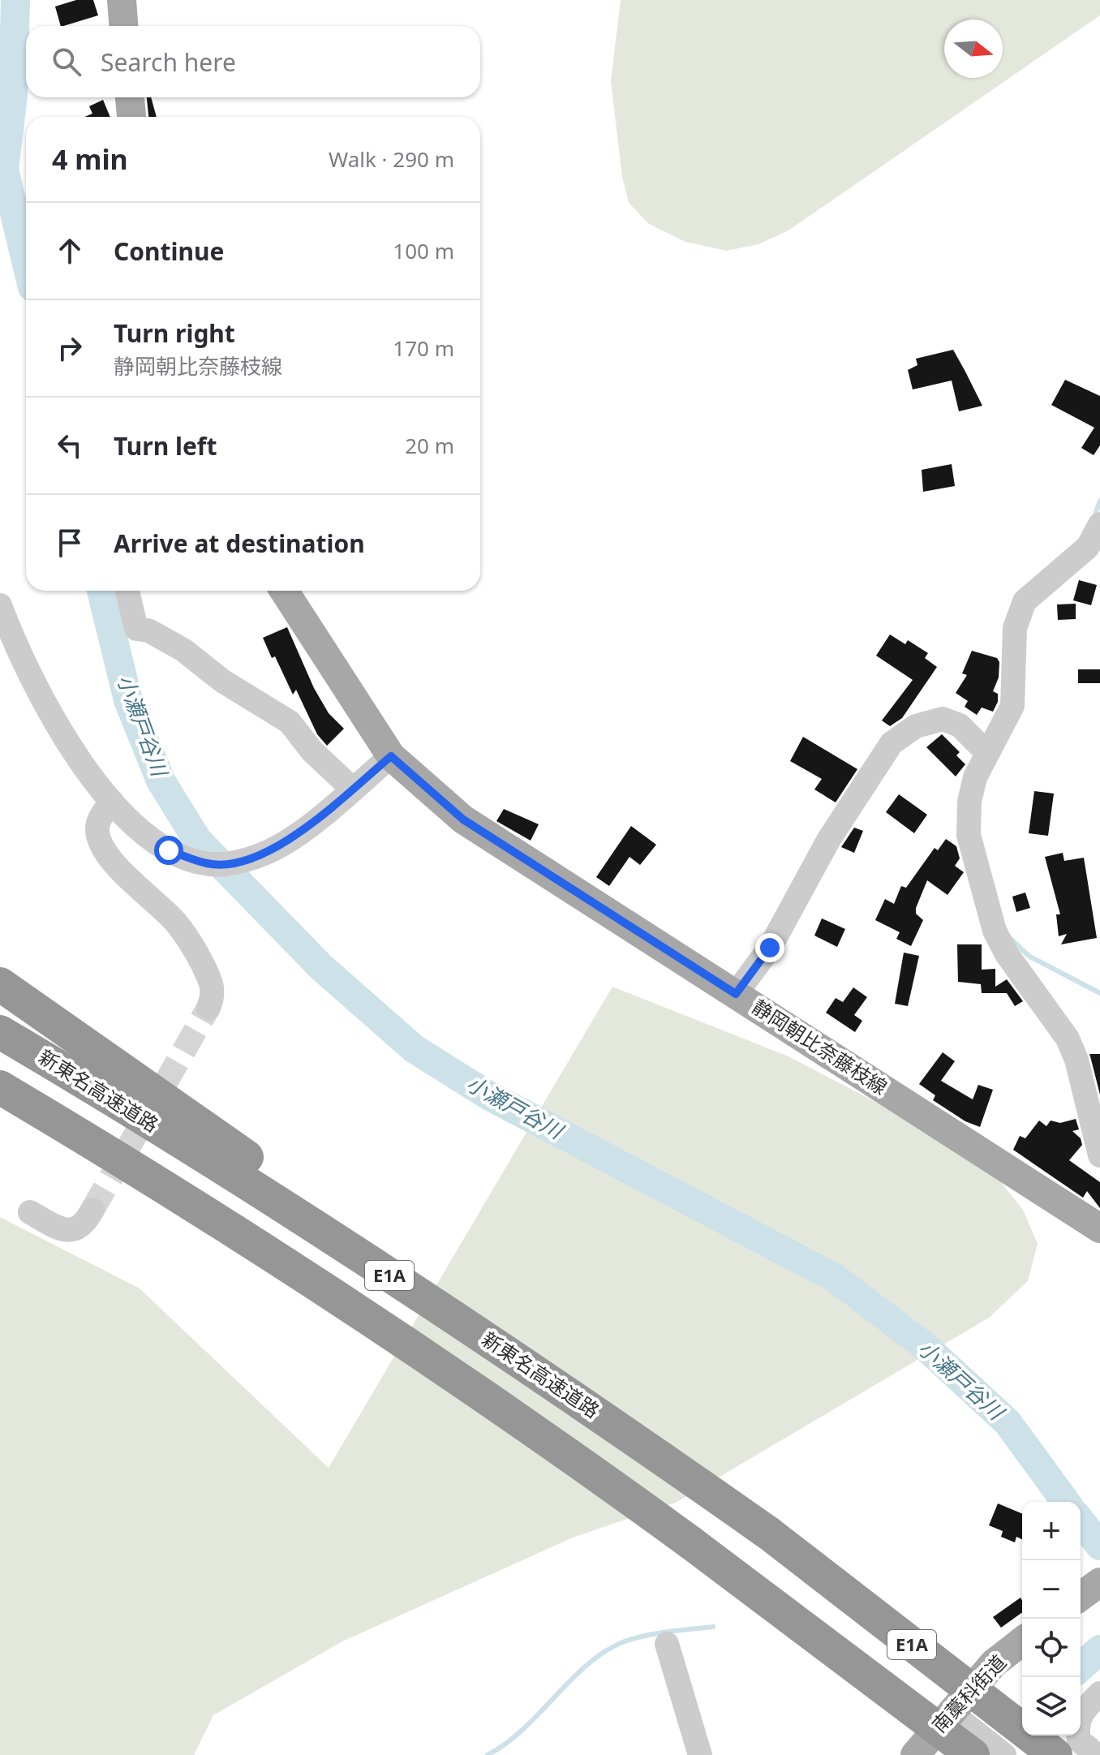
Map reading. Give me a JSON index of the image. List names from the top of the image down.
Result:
{
  "streets": {
    "highway": ["新東名高速道路", "E1A"],
    "main road": ["静岡朝比奈藤枝線", "南藁科街道"]
  },
  "water": ["小瀬戸谷川"],
  "north": "right",
  "page": {
    "search": "Search here",
    "heading": ["4 min", "Walk · 290 m"],
    "list": [
      ["Continue", "100 m"],
      ["Turn right", "静岡朝比奈藤枝線", "170 m"],
      ["Turn left", "20 m"],
      "Arrive at destination"
    ],
    "map_buttons": ["+", "−"]
  }
}
